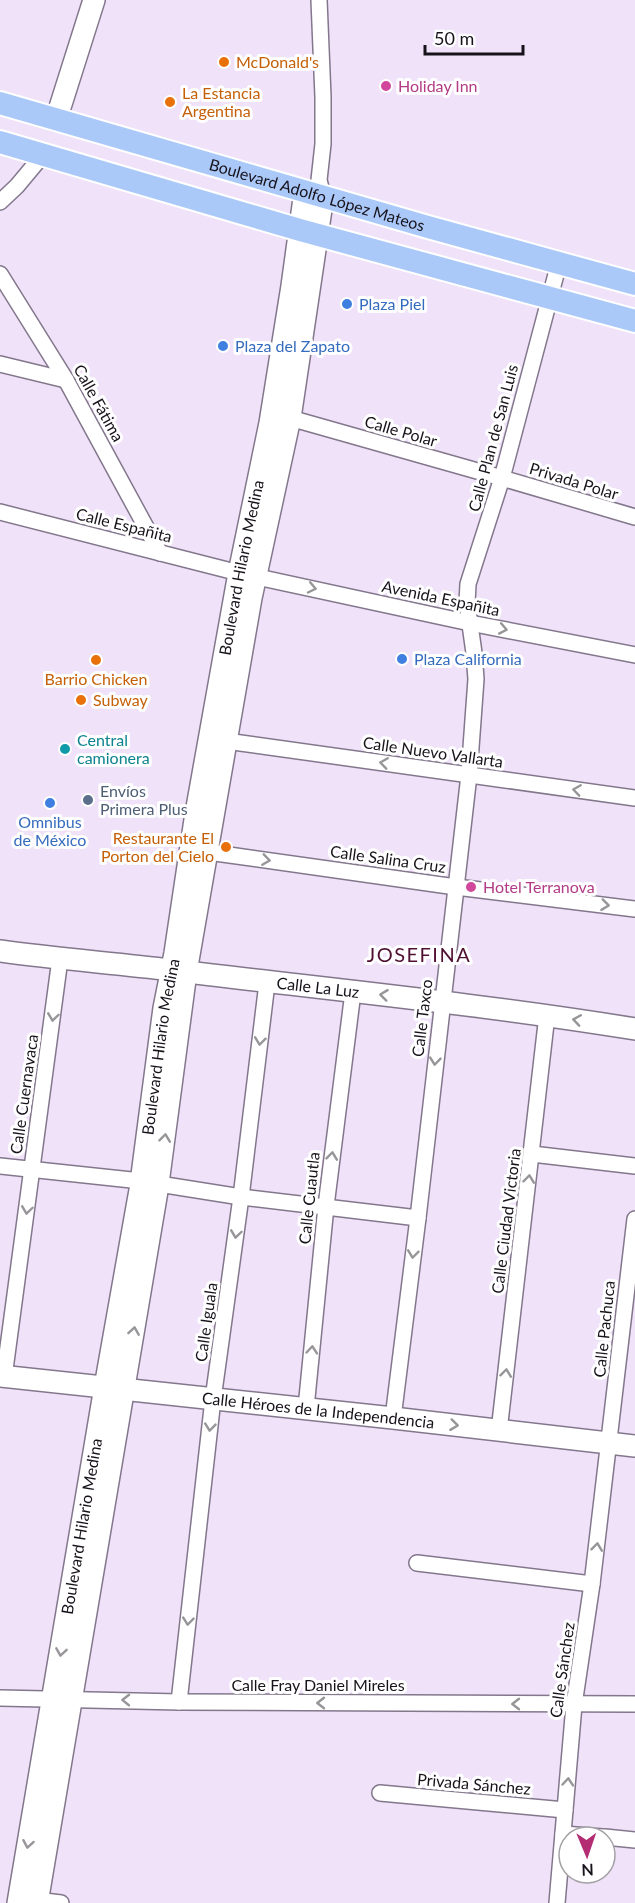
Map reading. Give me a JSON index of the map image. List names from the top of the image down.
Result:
{
  "streets": {
    "main road": [
      "Boulevard Adolfo López Mateos",
      "Boulevard Hilario Medina",
      "Calle La Luz",
      "Calle Héroes de la Independencia"
    ],
    "street": [
      "Calle Fátima",
      "Calle Polar",
      "Calle Plan de San Luis",
      "Privada Polar",
      "Calle Españita",
      "Avenida Españita",
      "Calle Nuevo Vallarta",
      "Calle Salina Cruz",
      "Calle Taxco",
      "Calle Cuernavaca",
      "Calle Cuautla",
      "Calle Ciudad Victoria",
      "Calle Iguala",
      "Calle Pachuca",
      "Calle Sánchez",
      "Calle Fray Daniel Mireles",
      "Privada Sánchez"
    ]
  },
  "crossings": [
    ["Boulevard Adolfo López Mateos", "Calle Plan de San Luis"],
    ["Boulevard Adolfo López Mateos", "Boulevard Hilario Medina"],
    ["Calle Fátima", "Calle Españita"],
    ["Calle Polar", "Calle Plan de San Luis"],
    ["Calle Polar", "Privada Polar"],
    ["Calle Polar", "Boulevard Hilario Medina"],
    ["Calle Plan de San Luis", "Privada Polar"],
    ["Calle Plan de San Luis", "Avenida Españita"],
    ["Calle Plan de San Luis", "Calle Taxco"],
    ["Calle Españita", "Boulevard Hilario Medina"],
    ["Calle Españita", "Avenida Españita"],
    ["Boulevard Hilario Medina", "Avenida Españita"],
    ["Boulevard Hilario Medina", "Calle Nuevo Vallarta"],
    ["Boulevard Hilario Medina", "Calle Salina Cruz"],
    ["Boulevard Hilario Medina", "Calle La Luz"],
    ["Boulevard Hilario Medina", "Calle Héroes de la Independencia"],
    ["Boulevard Hilario Medina", "Calle Fray Daniel Mireles"],
    ["Avenida Españita", "Calle Taxco"],
    ["Calle Nuevo Vallarta", "Calle Taxco"],
    ["Calle Salina Cruz", "Calle Taxco"],
    ["Calle La Luz", "Calle Taxco"],
    ["Calle La Luz", "Calle Cuernavaca"],
    ["Calle La Luz", "Calle Cuautla"],
    ["Calle La Luz", "Calle Ciudad Victoria"],
    ["Calle La Luz", "Calle Iguala"],
    ["Calle Taxco", "Calle Héroes de la Independencia"],
    ["Calle Cuernavaca", "Calle Héroes de la Independencia"],
    ["Calle Cuautla", "Calle Héroes de la Independencia"],
    ["Calle Ciudad Victoria", "Calle Héroes de la Independencia"],
    ["Calle Iguala", "Calle Héroes de la Independencia"],
    ["Calle Iguala", "Calle Fray Daniel Mireles"],
    ["Calle Pachuca", "Calle Héroes de la Independencia"],
    ["Calle Pachuca", "Calle Sánchez"],
    ["Calle Héroes de la Independencia", "Calle Sánchez"],
    ["Calle Sánchez", "Calle Fray Daniel Mireles"],
    ["Calle Sánchez", "Privada Sánchez"]
  ],
  "one_way": [
    "Avenida Españita",
    "Calle Nuevo Vallarta",
    "Calle Salina Cruz",
    "Calle Taxco",
    "Calle Cuernavaca",
    "Calle Cuautla",
    "Calle Ciudad Victoria",
    "Calle Iguala",
    "Calle Sánchez",
    "Calle Fray Daniel Mireles"
  ],
  "districts": ["JOSEFINA"],
  "places": [
    "McDonald's",
    "Holiday Inn",
    "La Estancia Argentina",
    "Plaza Piel",
    "Plaza del Zapato",
    "Plaza California",
    "Barrio Chicken",
    "Subway",
    "Central camionera",
    "Envíos Primera Plus",
    "Omnibus de México",
    "Restaurante El Porton del Cielo",
    "Hotel Terranova"
  ],
  "scale_bar": "50 m",
  "north": "bottom"
}
